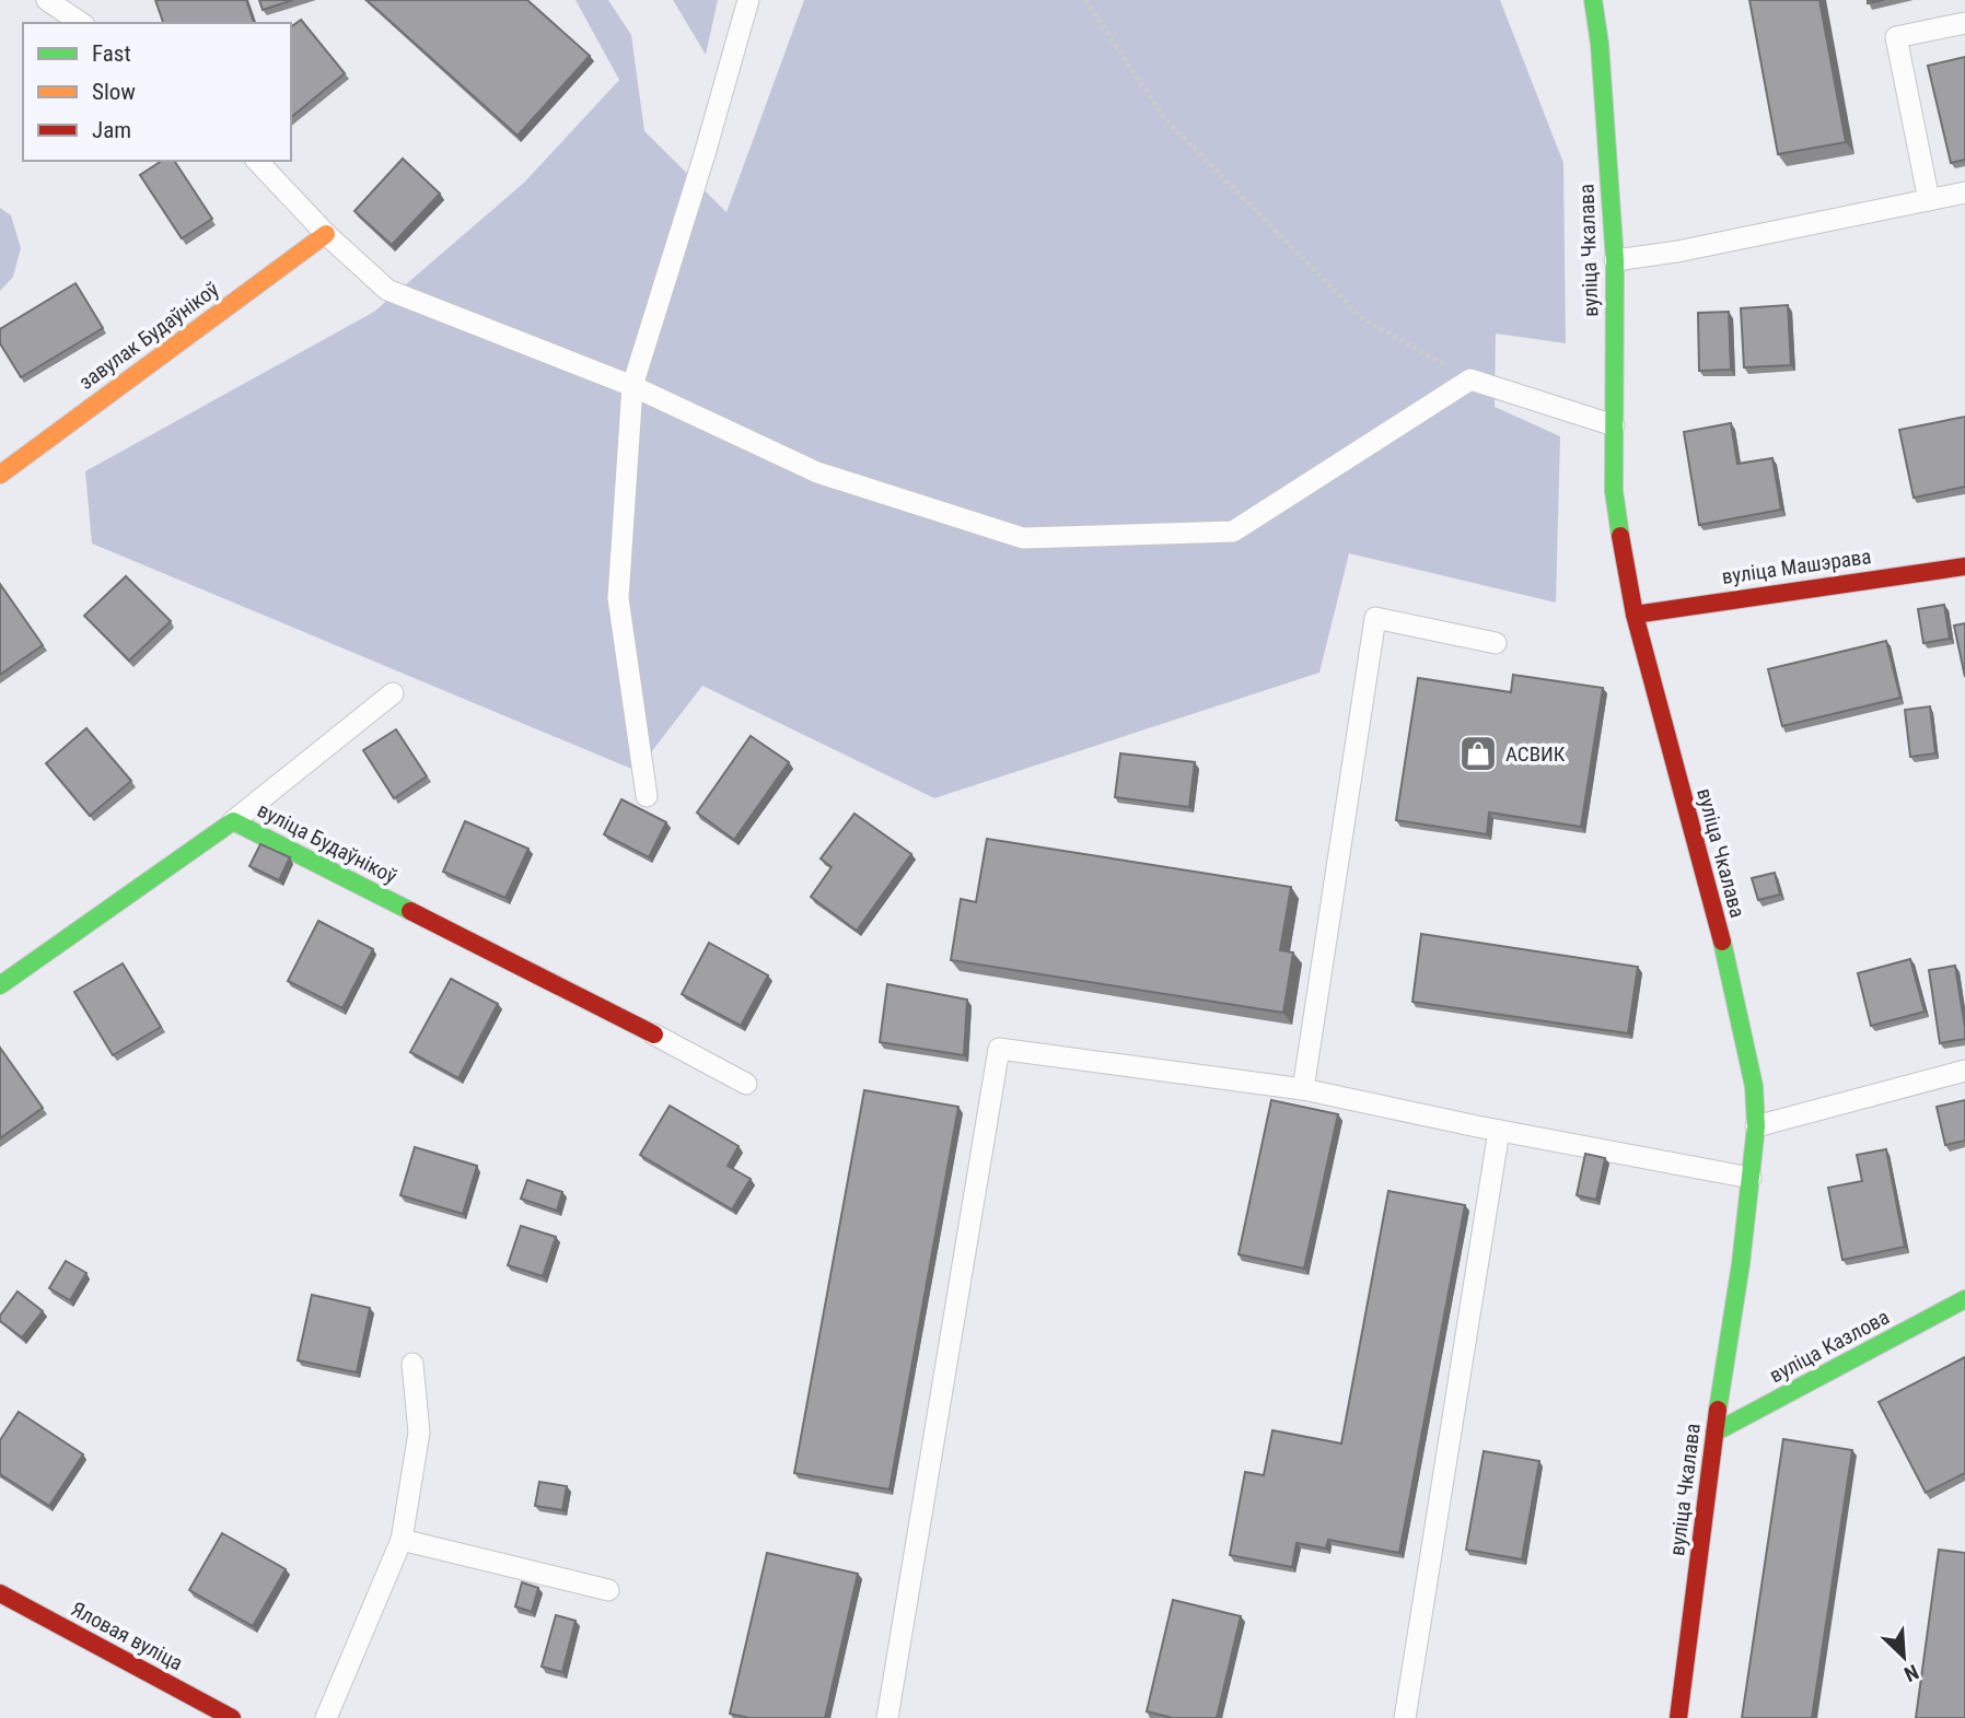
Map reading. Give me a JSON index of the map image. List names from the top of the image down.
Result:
{
  "streets": {
    "street": [
      "вуліца Чкалава",
      "завулак Будаўнікоў",
      "вуліца Машэрава",
      "вуліца Будаўнікоў",
      "вуліца Казлова",
      "Яловая вуліца"
    ]
  },
  "crossings": [
    ["вуліца Чкалава", "вуліца Машэрава"],
    ["вуліца Чкалава", "вуліца Казлова"]
  ],
  "places": {
    "shop": ["АСВИК"]
  },
  "legend": ["Fast", "Slow", "Jam"],
  "north": "bottom right"
}
